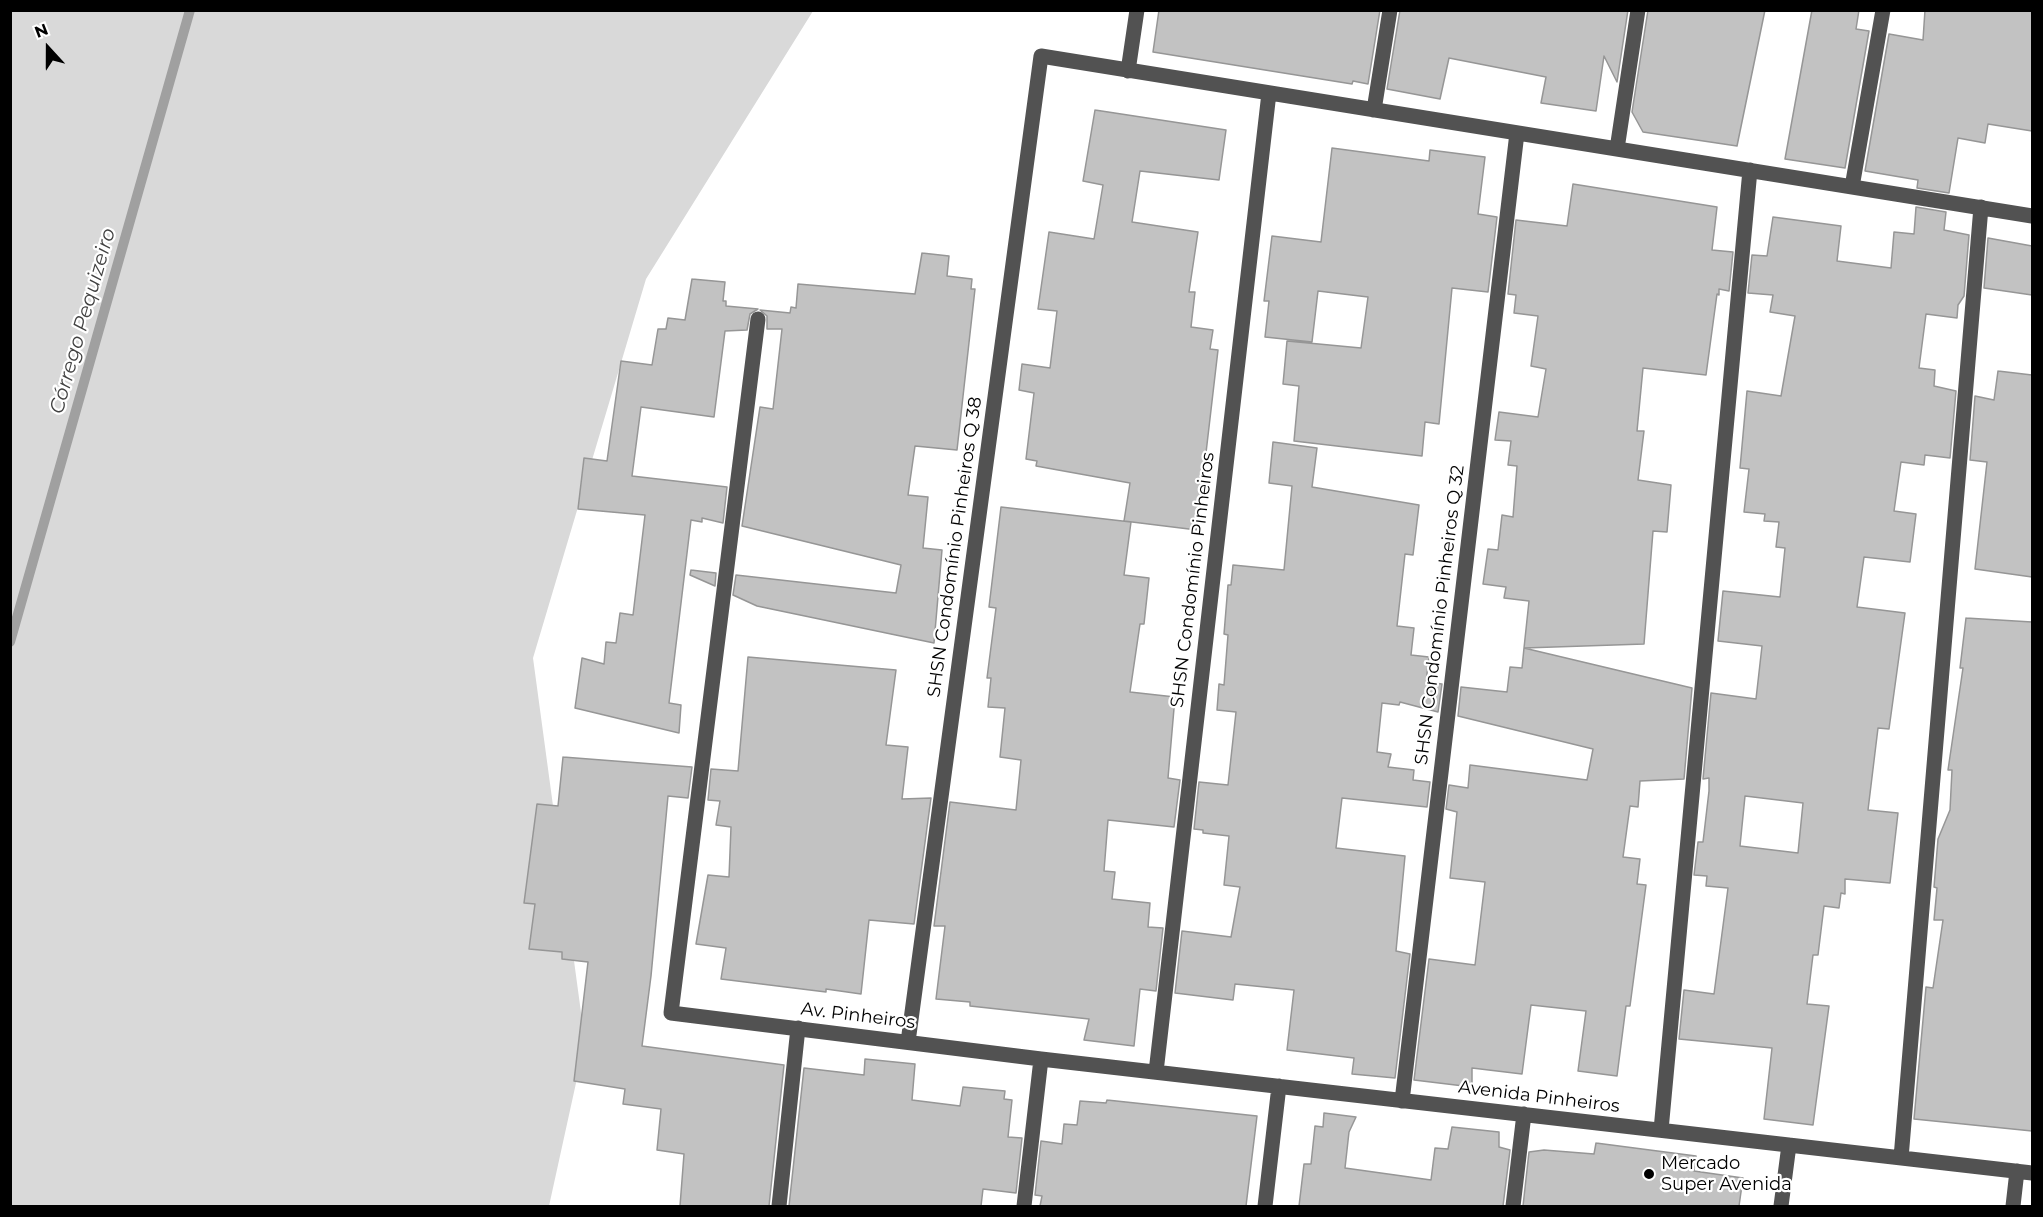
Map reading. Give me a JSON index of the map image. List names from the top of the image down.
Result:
{
  "streets": {
    "street": [
      "SHSN Condomínio Pinheiros Q 38",
      "SHSN Condomínio Pinheiros",
      "SHSN Condomínio Pinheiros Q 32",
      "Av. Pinheiros",
      "Avenida Pinheiros"
    ]
  },
  "crossings": [
    ["SHSN Condomínio Pinheiros Q 38", "Av. Pinheiros"],
    ["SHSN Condomínio Pinheiros", "Avenida Pinheiros"],
    ["SHSN Condomínio Pinheiros Q 32", "Avenida Pinheiros"],
    ["Av. Pinheiros", "Avenida Pinheiros"]
  ],
  "water": ["Córrego Pequizeiro"],
  "places": ["Mercado Super Avenida"],
  "north": "top"
}
